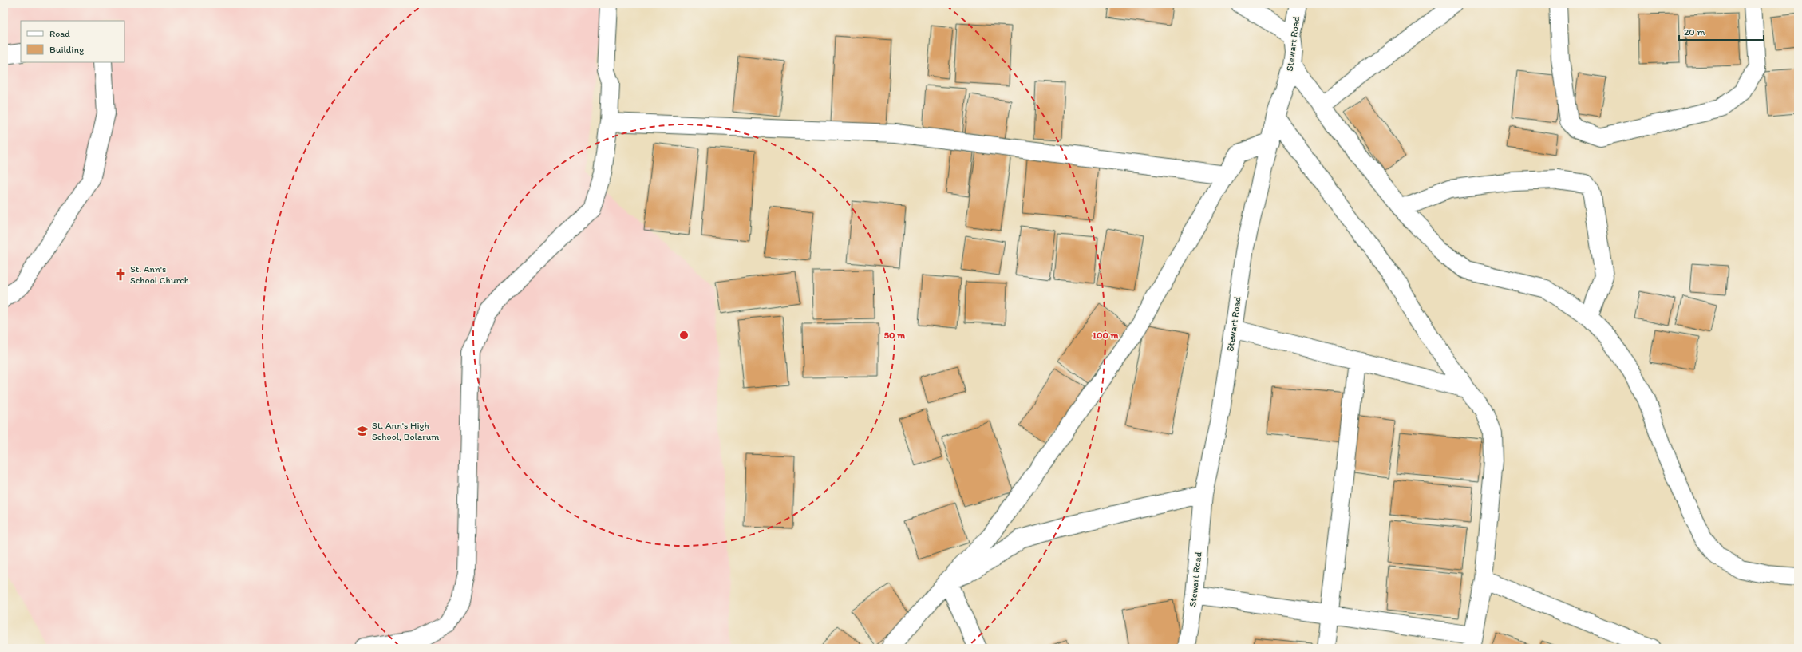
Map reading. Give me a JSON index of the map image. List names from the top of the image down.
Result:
{
  "streets": {
    "street": ["Stewart Road"]
  },
  "places": {
    "church": ["St. Ann's School Church"],
    "school or university": ["St. Ann's High School, Bolarum"]
  },
  "legend": ["Road", "Building"],
  "scale_bar": "20 m",
  "rings": ["50 m", "100 m"]
}
